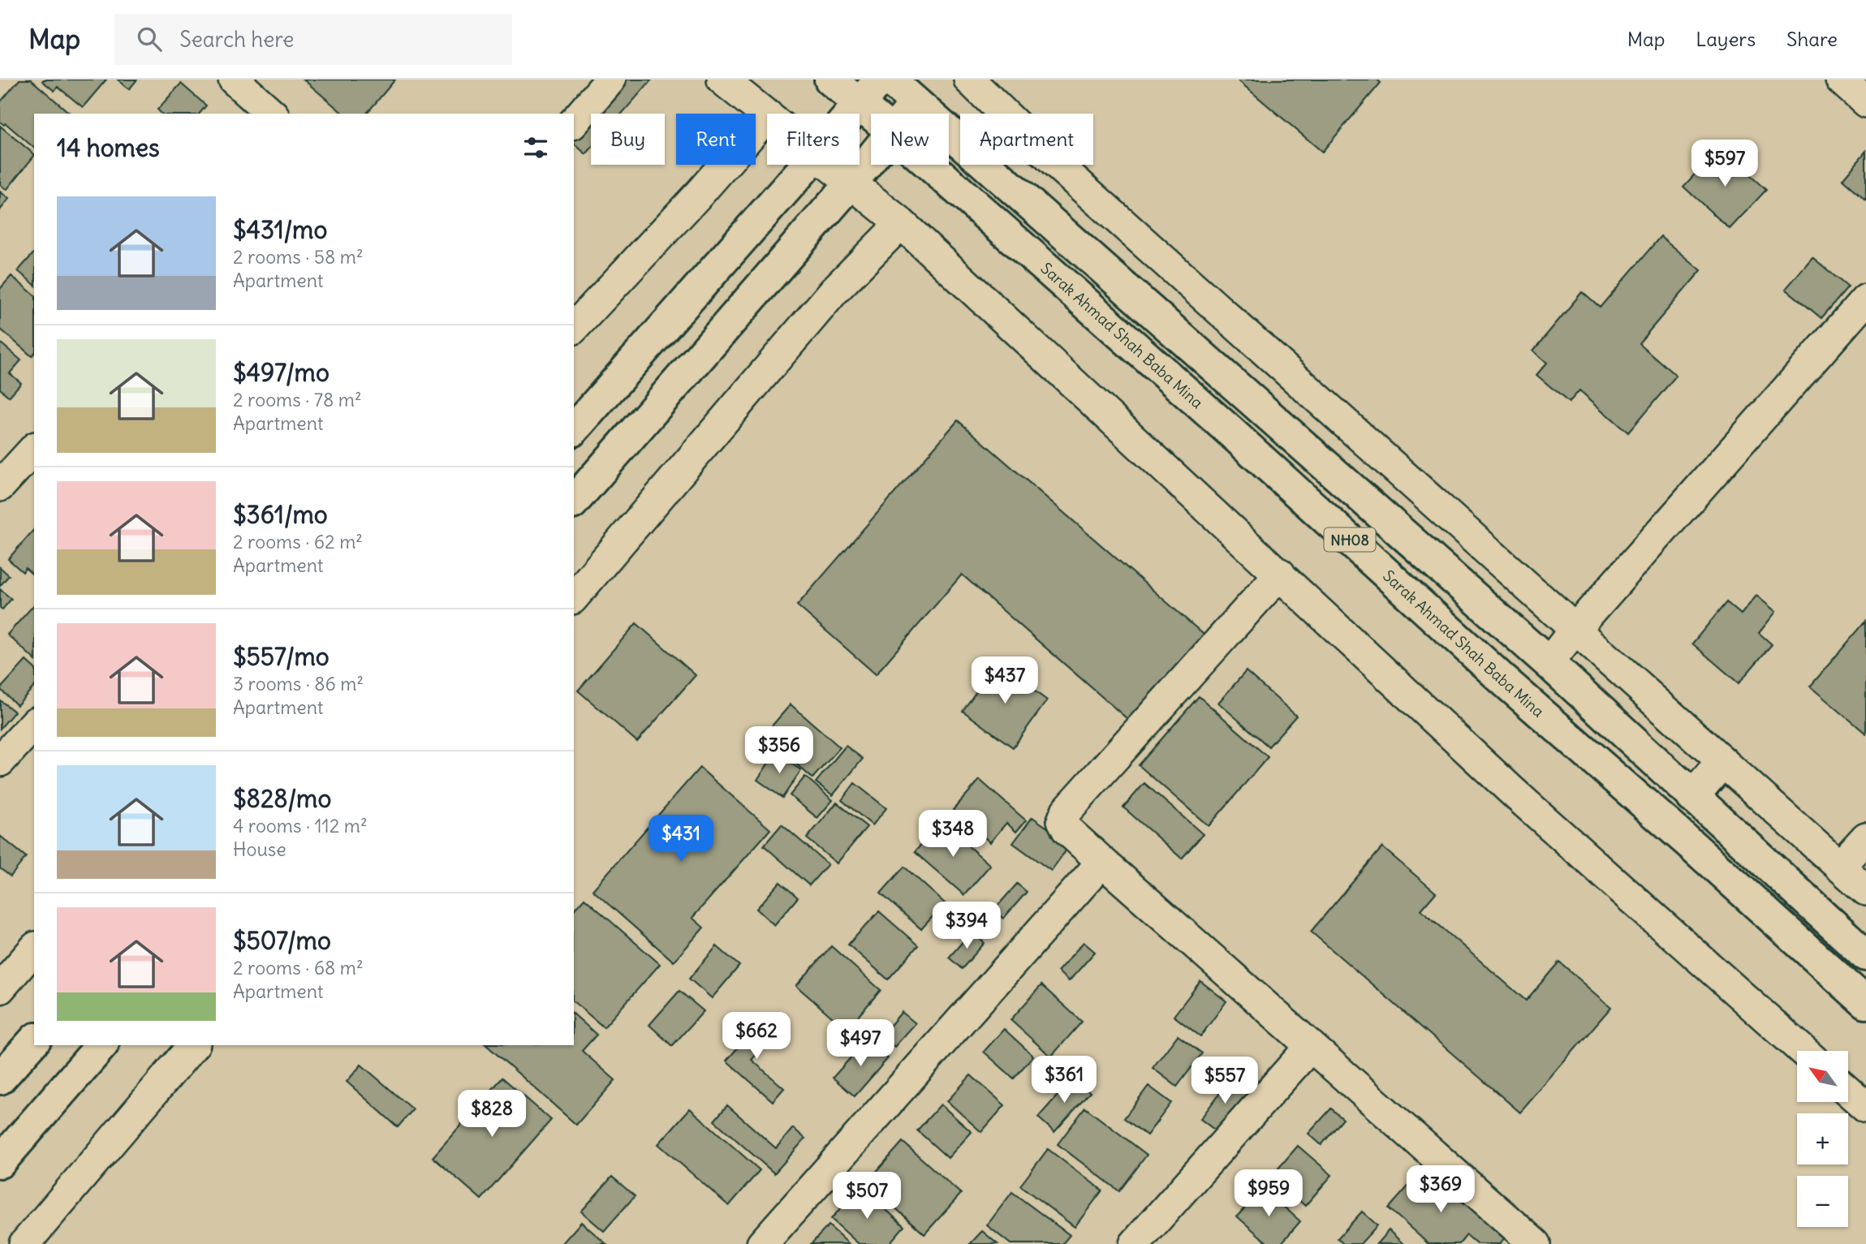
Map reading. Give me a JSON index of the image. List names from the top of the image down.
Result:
{
  "streets": {
    "main road": ["Sarak Ahmad Shah Baba Mina", "NH08"]
  },
  "north": "top left",
  "page": {
    "header": "Map",
    "search": "Search here",
    "nav": ["Map", "Layers", "Share"],
    "chip": [
      "Buy",
      "Rent",
      "Filters",
      "New",
      "Apartment"
    ],
    "heading": "14 homes",
    "price": [
      "$597",
      "$437",
      "$356",
      "$348",
      "$431",
      "$394",
      "$662",
      "$497",
      "$361",
      "$557",
      "$828",
      "$369",
      "$959",
      "$507"
    ],
    "list": [
      {
        "name": "$431/mo",
        "note": "2 rooms · 58 m² · Apartment"
      },
      {
        "name": "$497/mo",
        "note": "2 rooms · 78 m² · Apartment"
      },
      {
        "name": "$361/mo",
        "note": "2 rooms · 62 m² · Apartment"
      },
      {
        "name": "$557/mo",
        "note": "3 rooms · 86 m² · Apartment"
      },
      {
        "name": "$828/mo",
        "note": "4 rooms · 112 m² · House"
      },
      {
        "name": "$507/mo",
        "note": "2 rooms · 68 m² · Apartment"
      }
    ],
    "map_buttons": ["+", "−"]
  }
}
